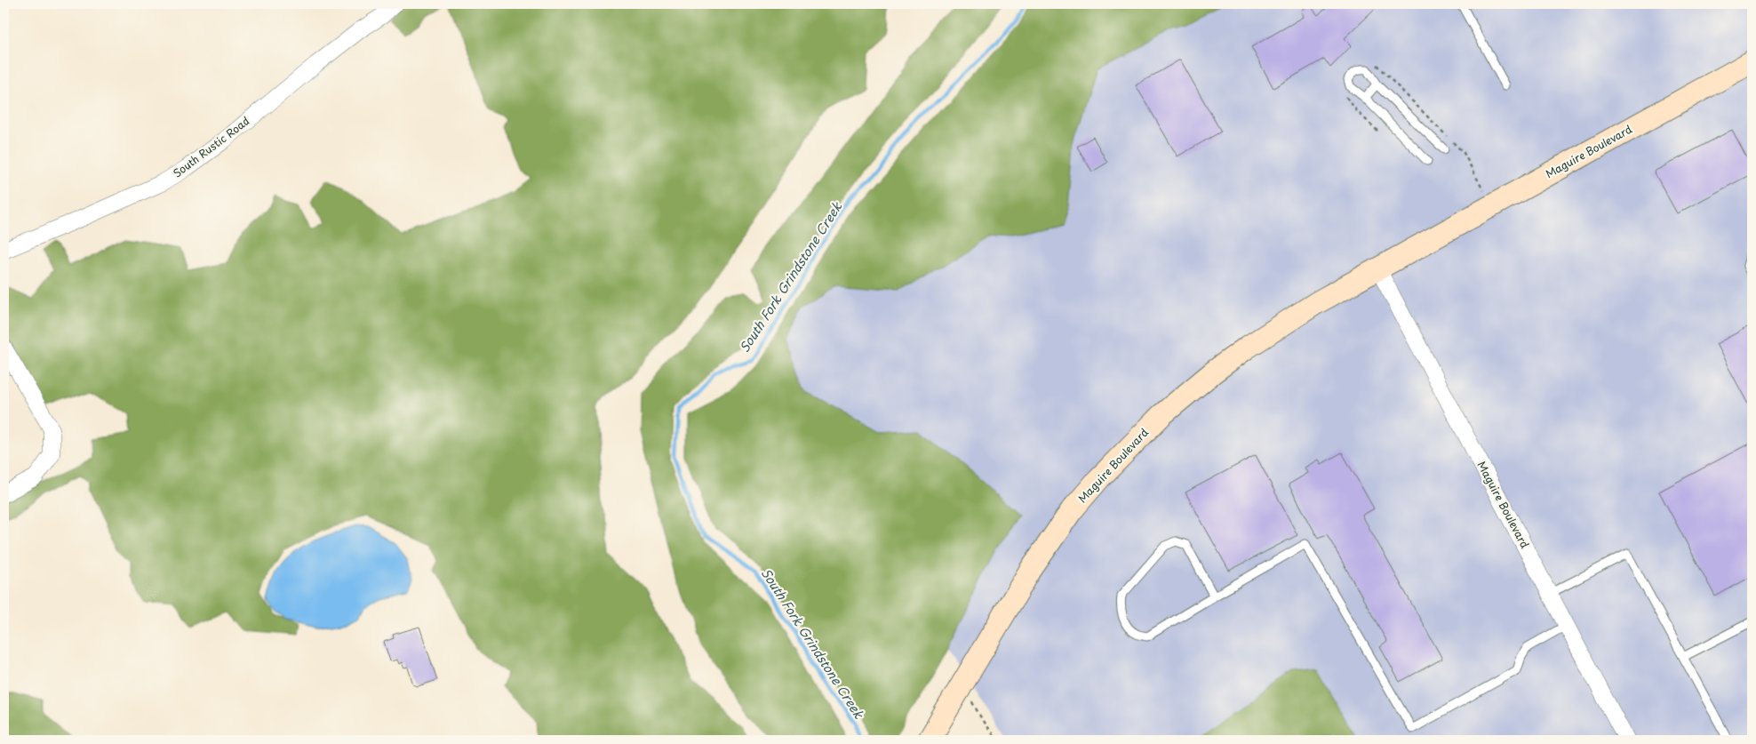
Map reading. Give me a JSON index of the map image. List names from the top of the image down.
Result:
{
  "streets": {
    "street": ["South Rustic Road", "Maguire Boulevard"]
  },
  "water": ["South Fork Grindstone Creek"]
}
